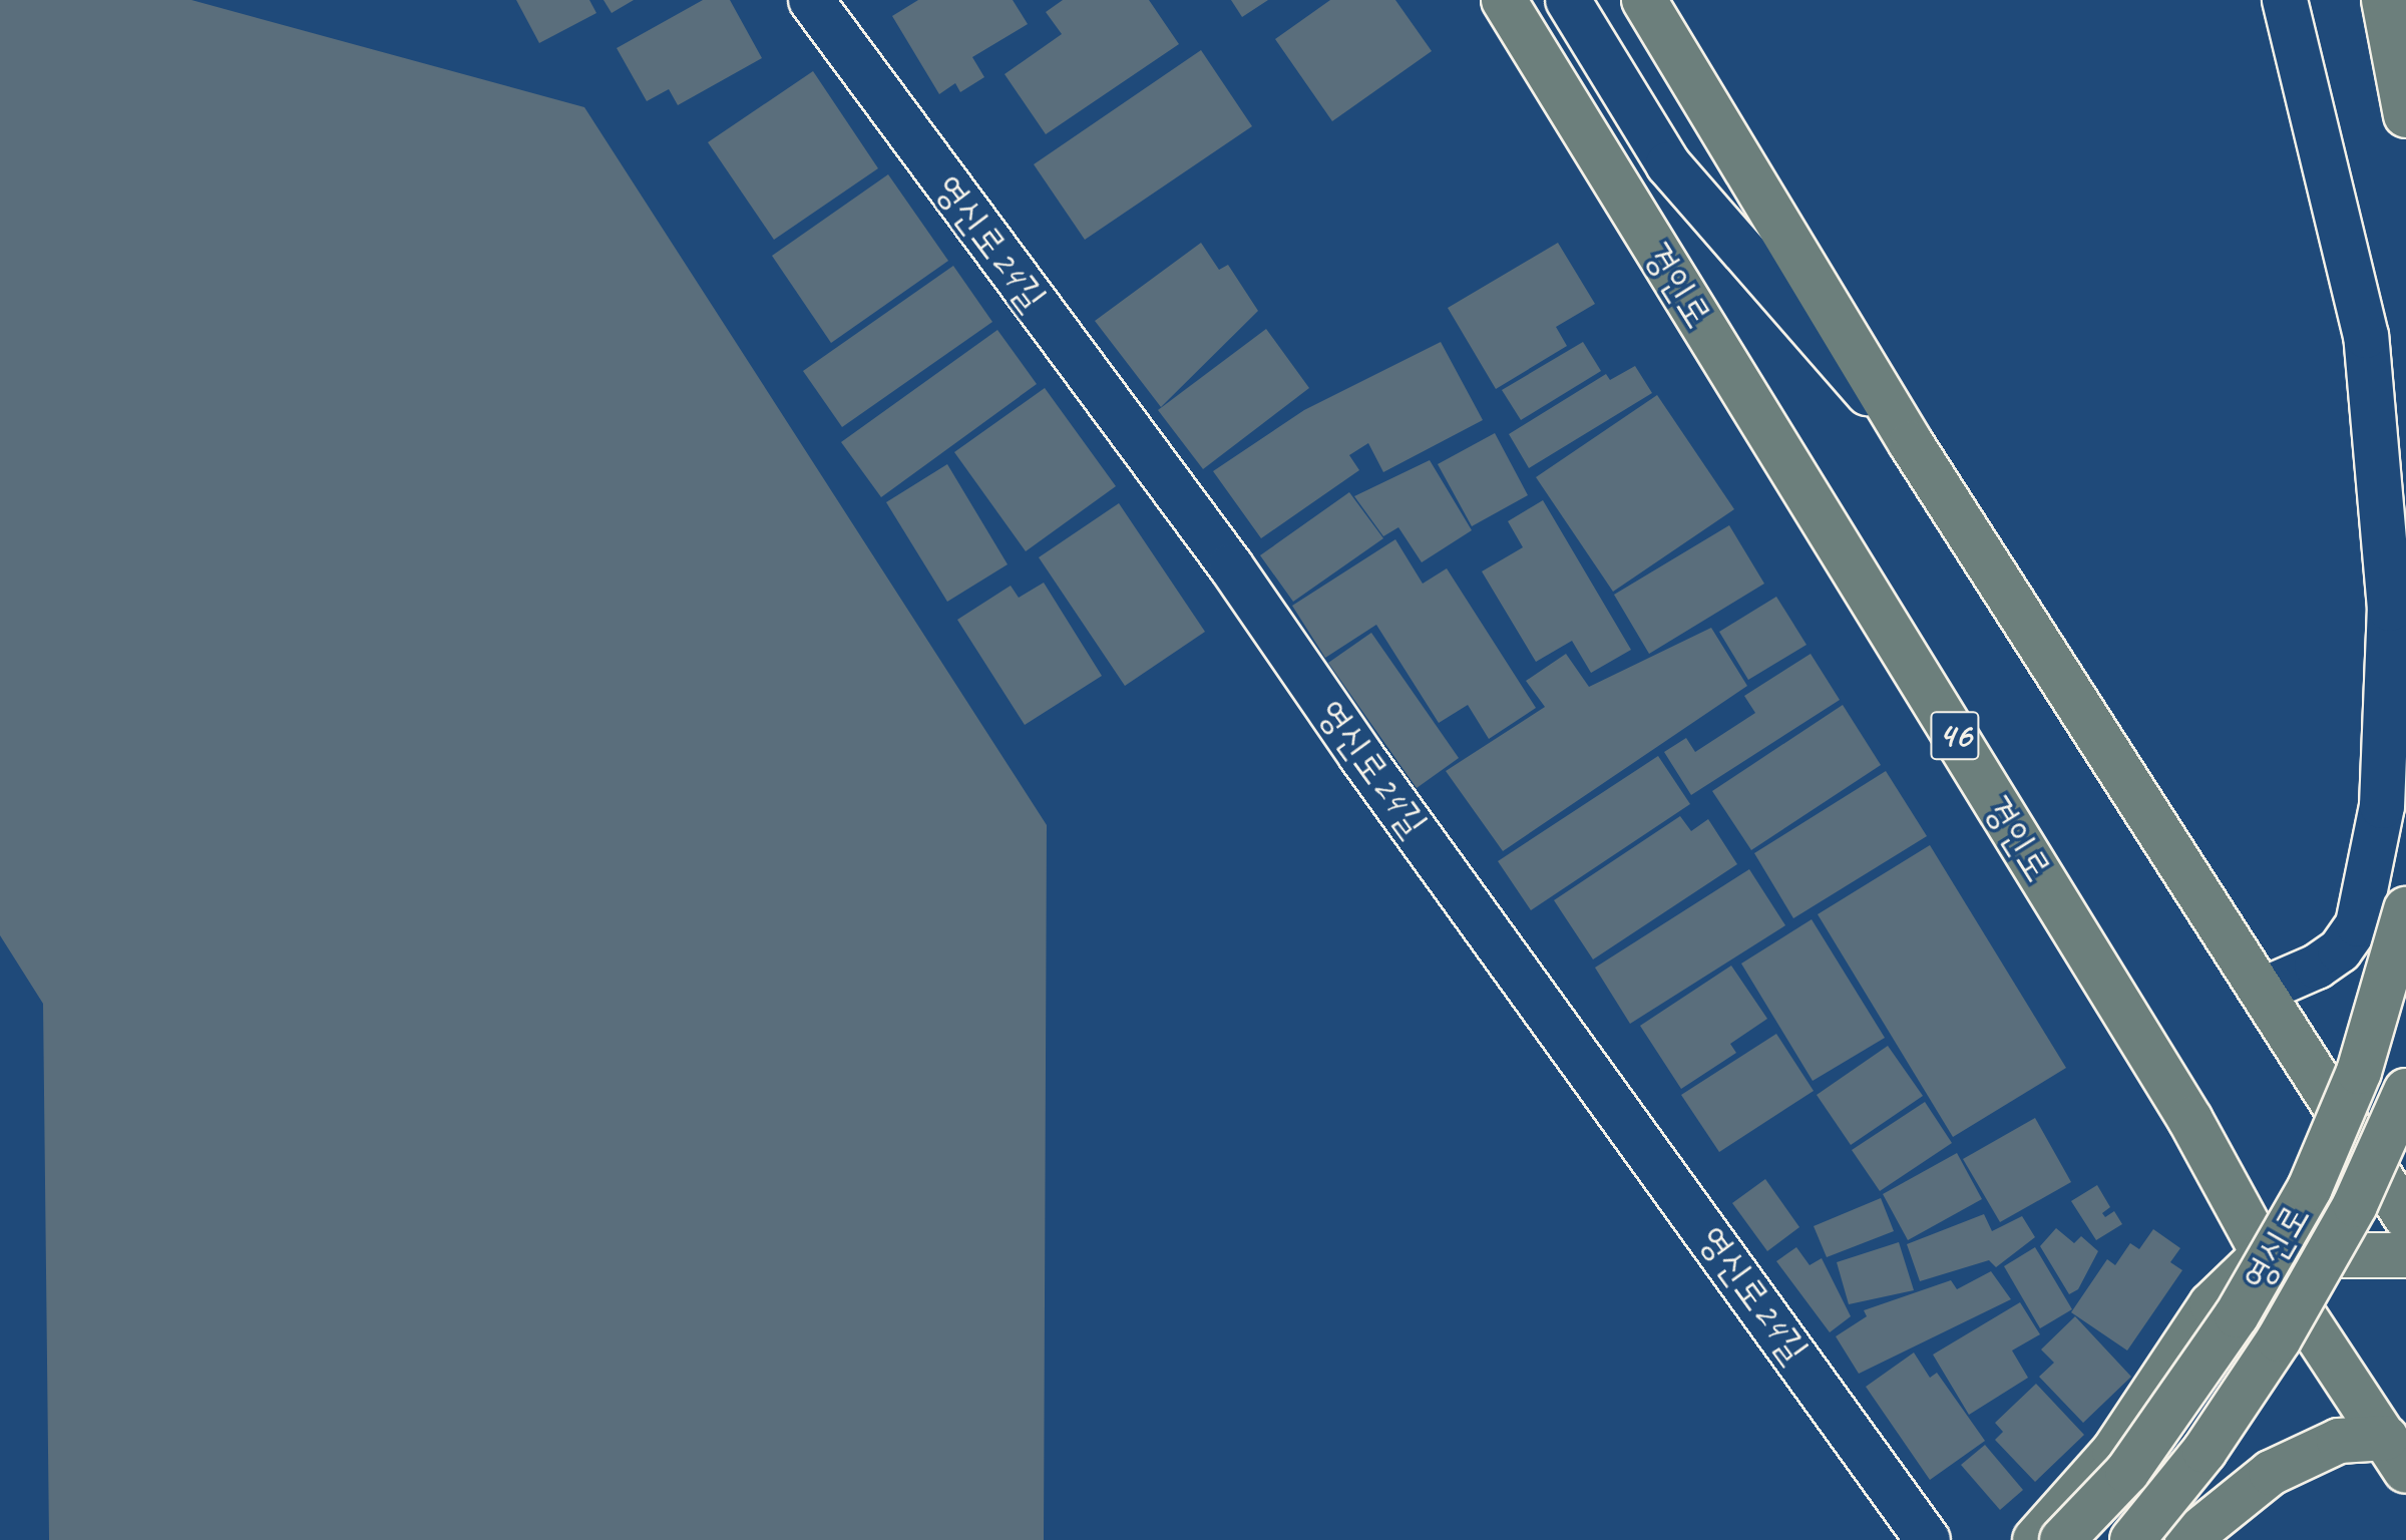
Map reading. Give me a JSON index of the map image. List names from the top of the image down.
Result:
{
  "streets": {
    "main road": ["경인로", "46", "영신로"],
    "street": ["영신로24길"]
  }
}
